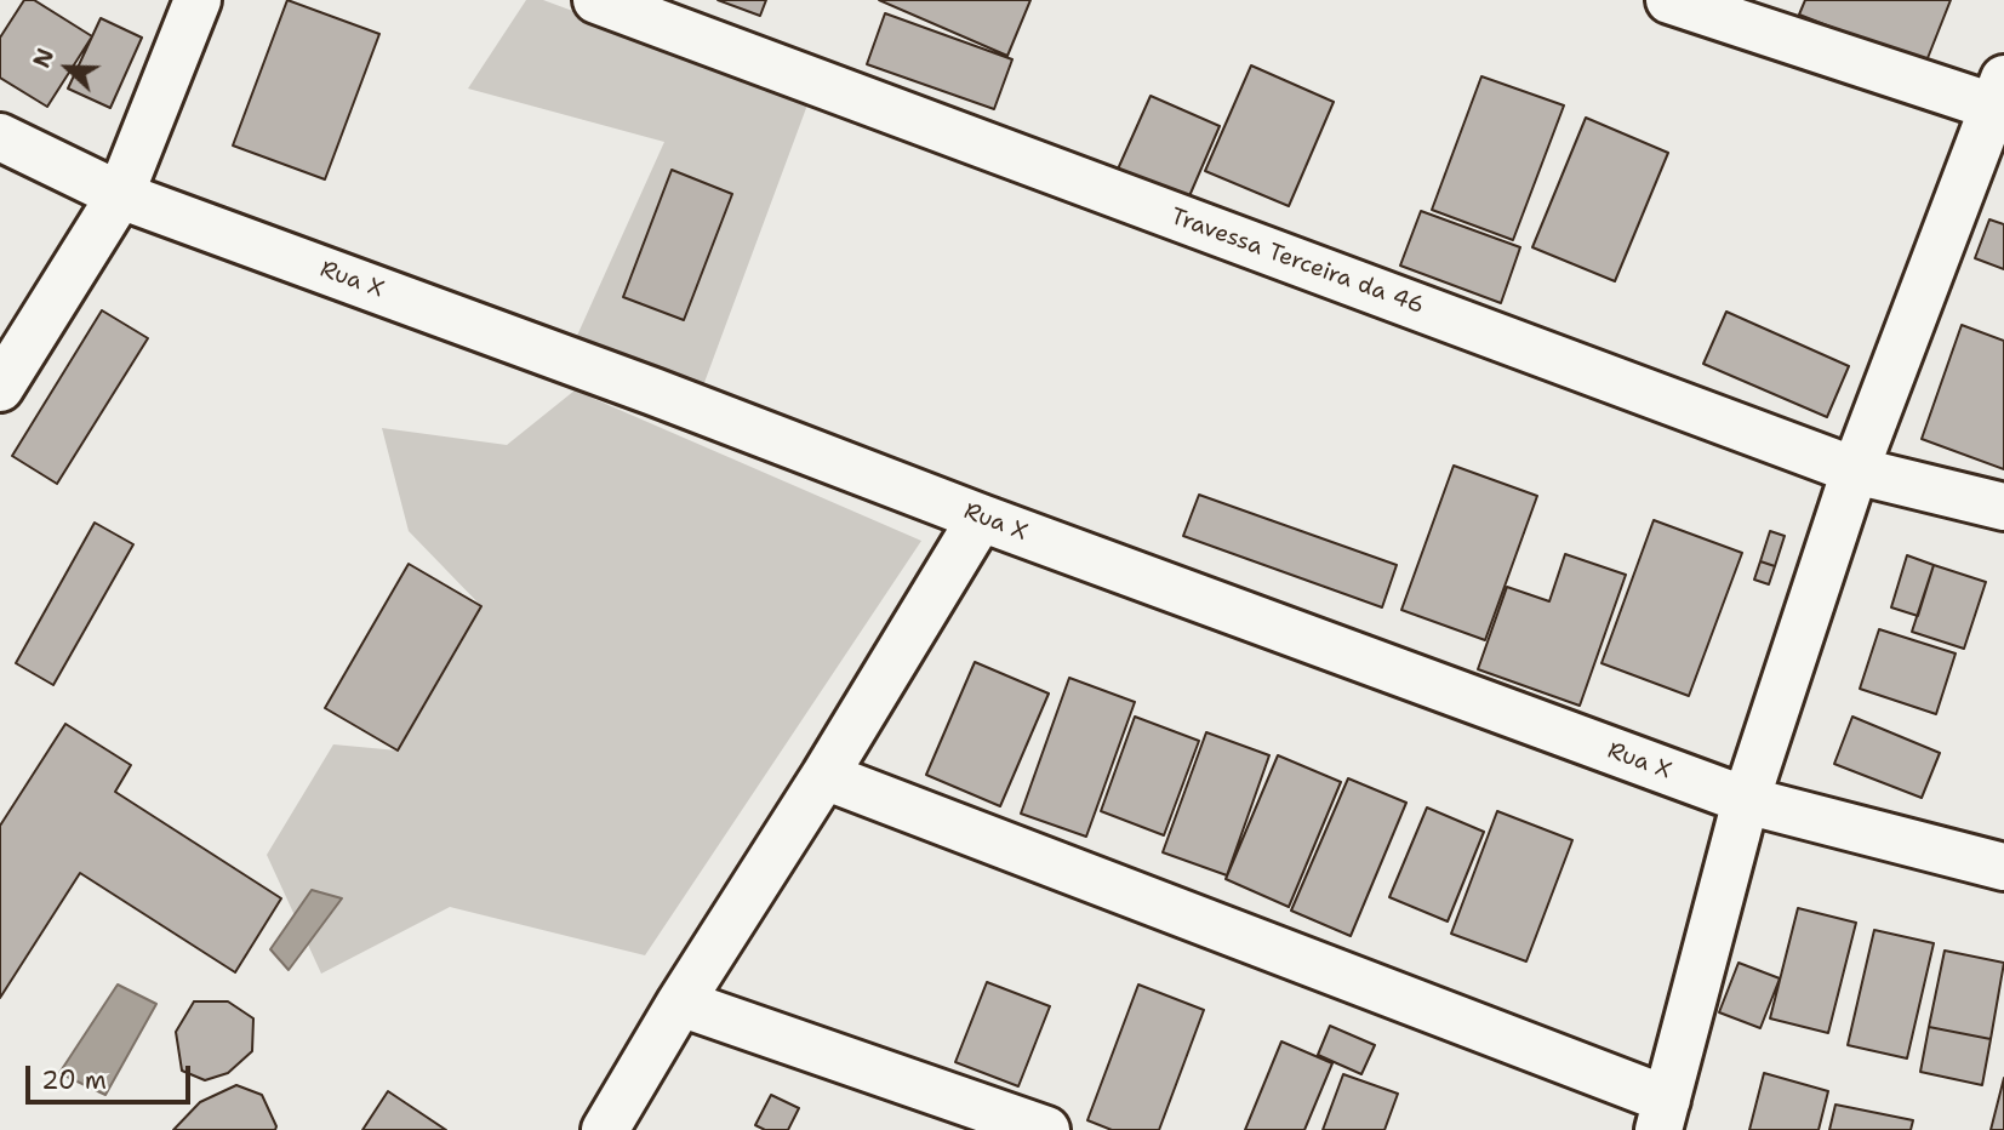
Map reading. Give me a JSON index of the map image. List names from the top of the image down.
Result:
{
  "streets": {
    "street": ["Travessa Terceira da 46", "Rua X"]
  },
  "scale_bar": "20 m",
  "north": "left"
}
